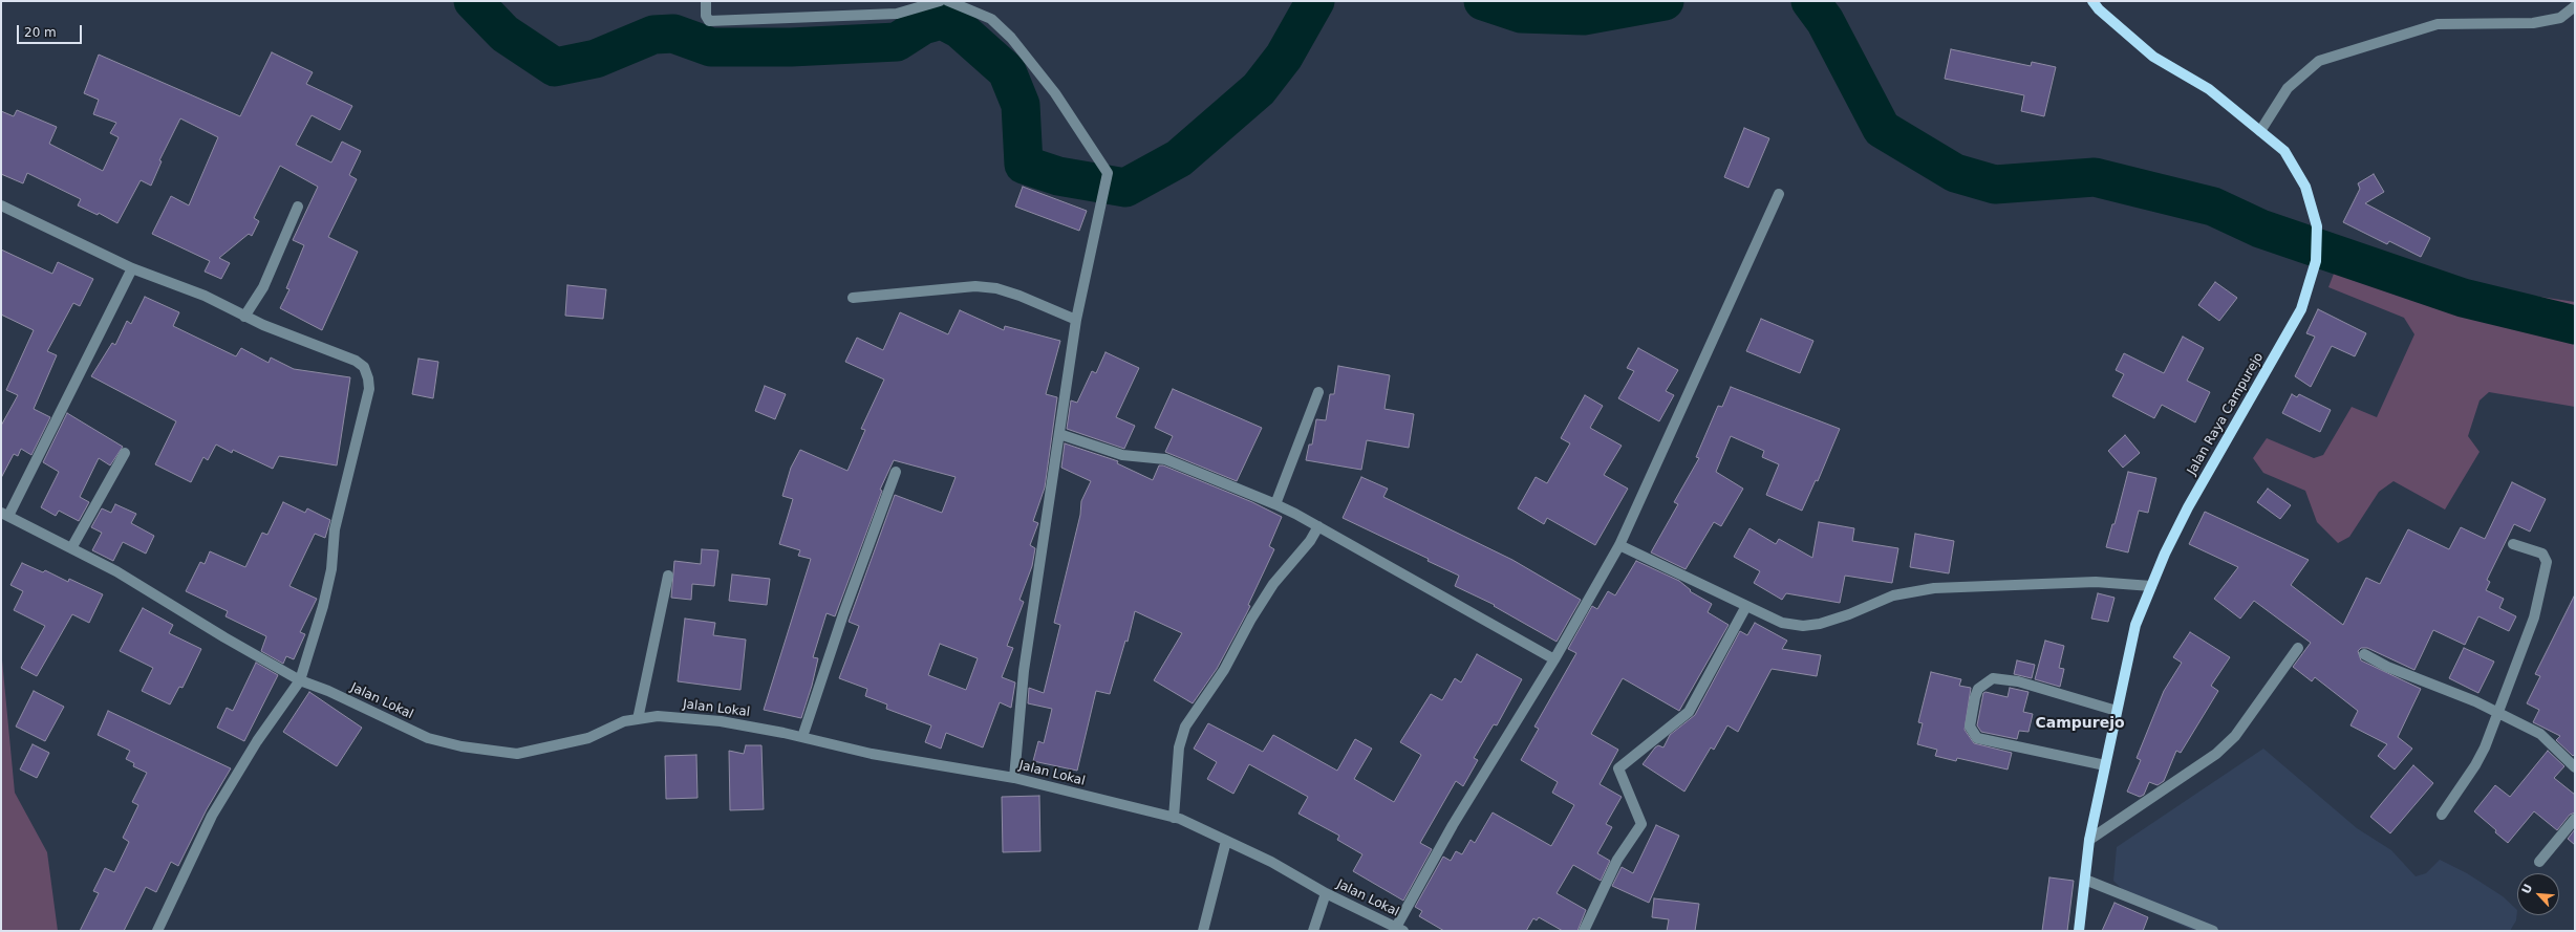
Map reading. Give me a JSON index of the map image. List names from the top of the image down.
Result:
{
  "streets": {
    "main road": ["Jalan Raya Campurejo"],
    "street": ["Jalan Lokal"]
  },
  "districts": ["Campurejo"],
  "scale_bar": "20 m",
  "north": "top left"
}
